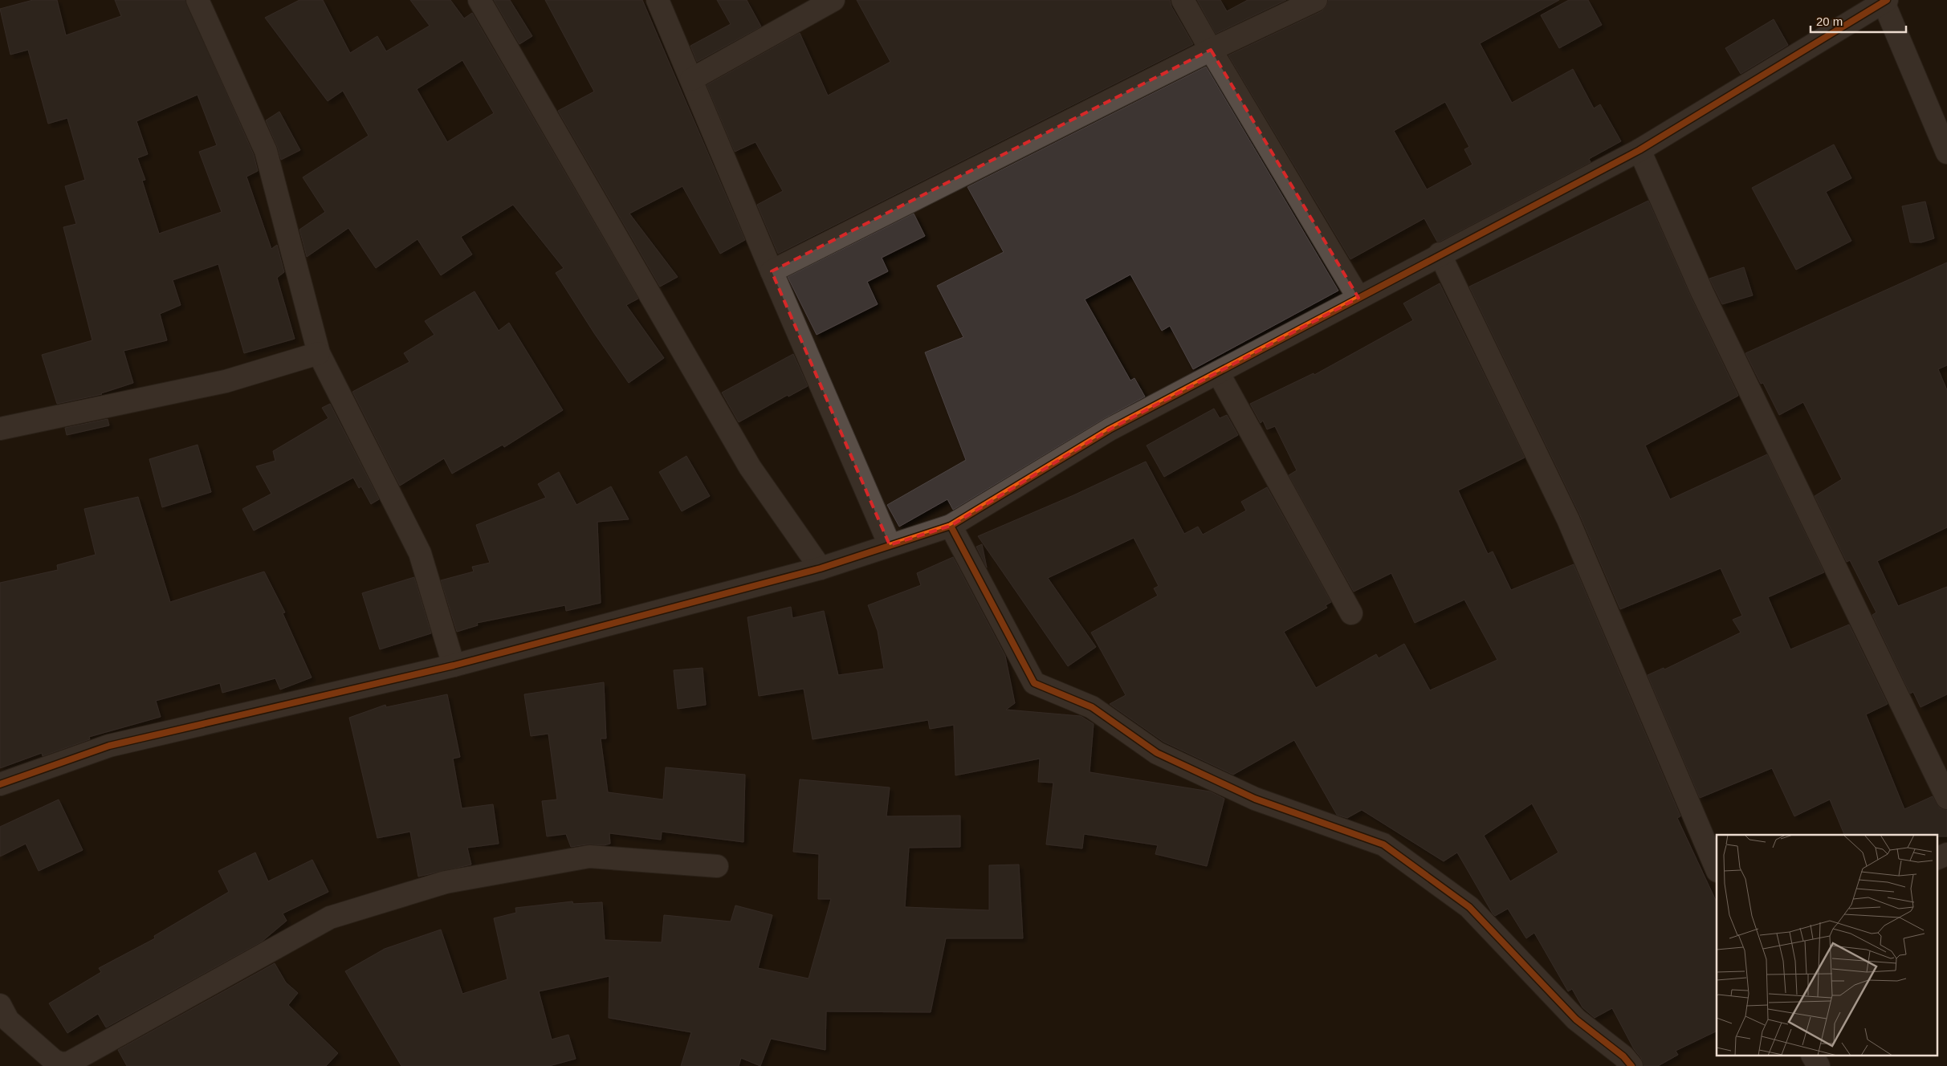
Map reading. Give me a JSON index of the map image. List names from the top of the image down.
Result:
{
  "scale_bar": "20 m"
}
